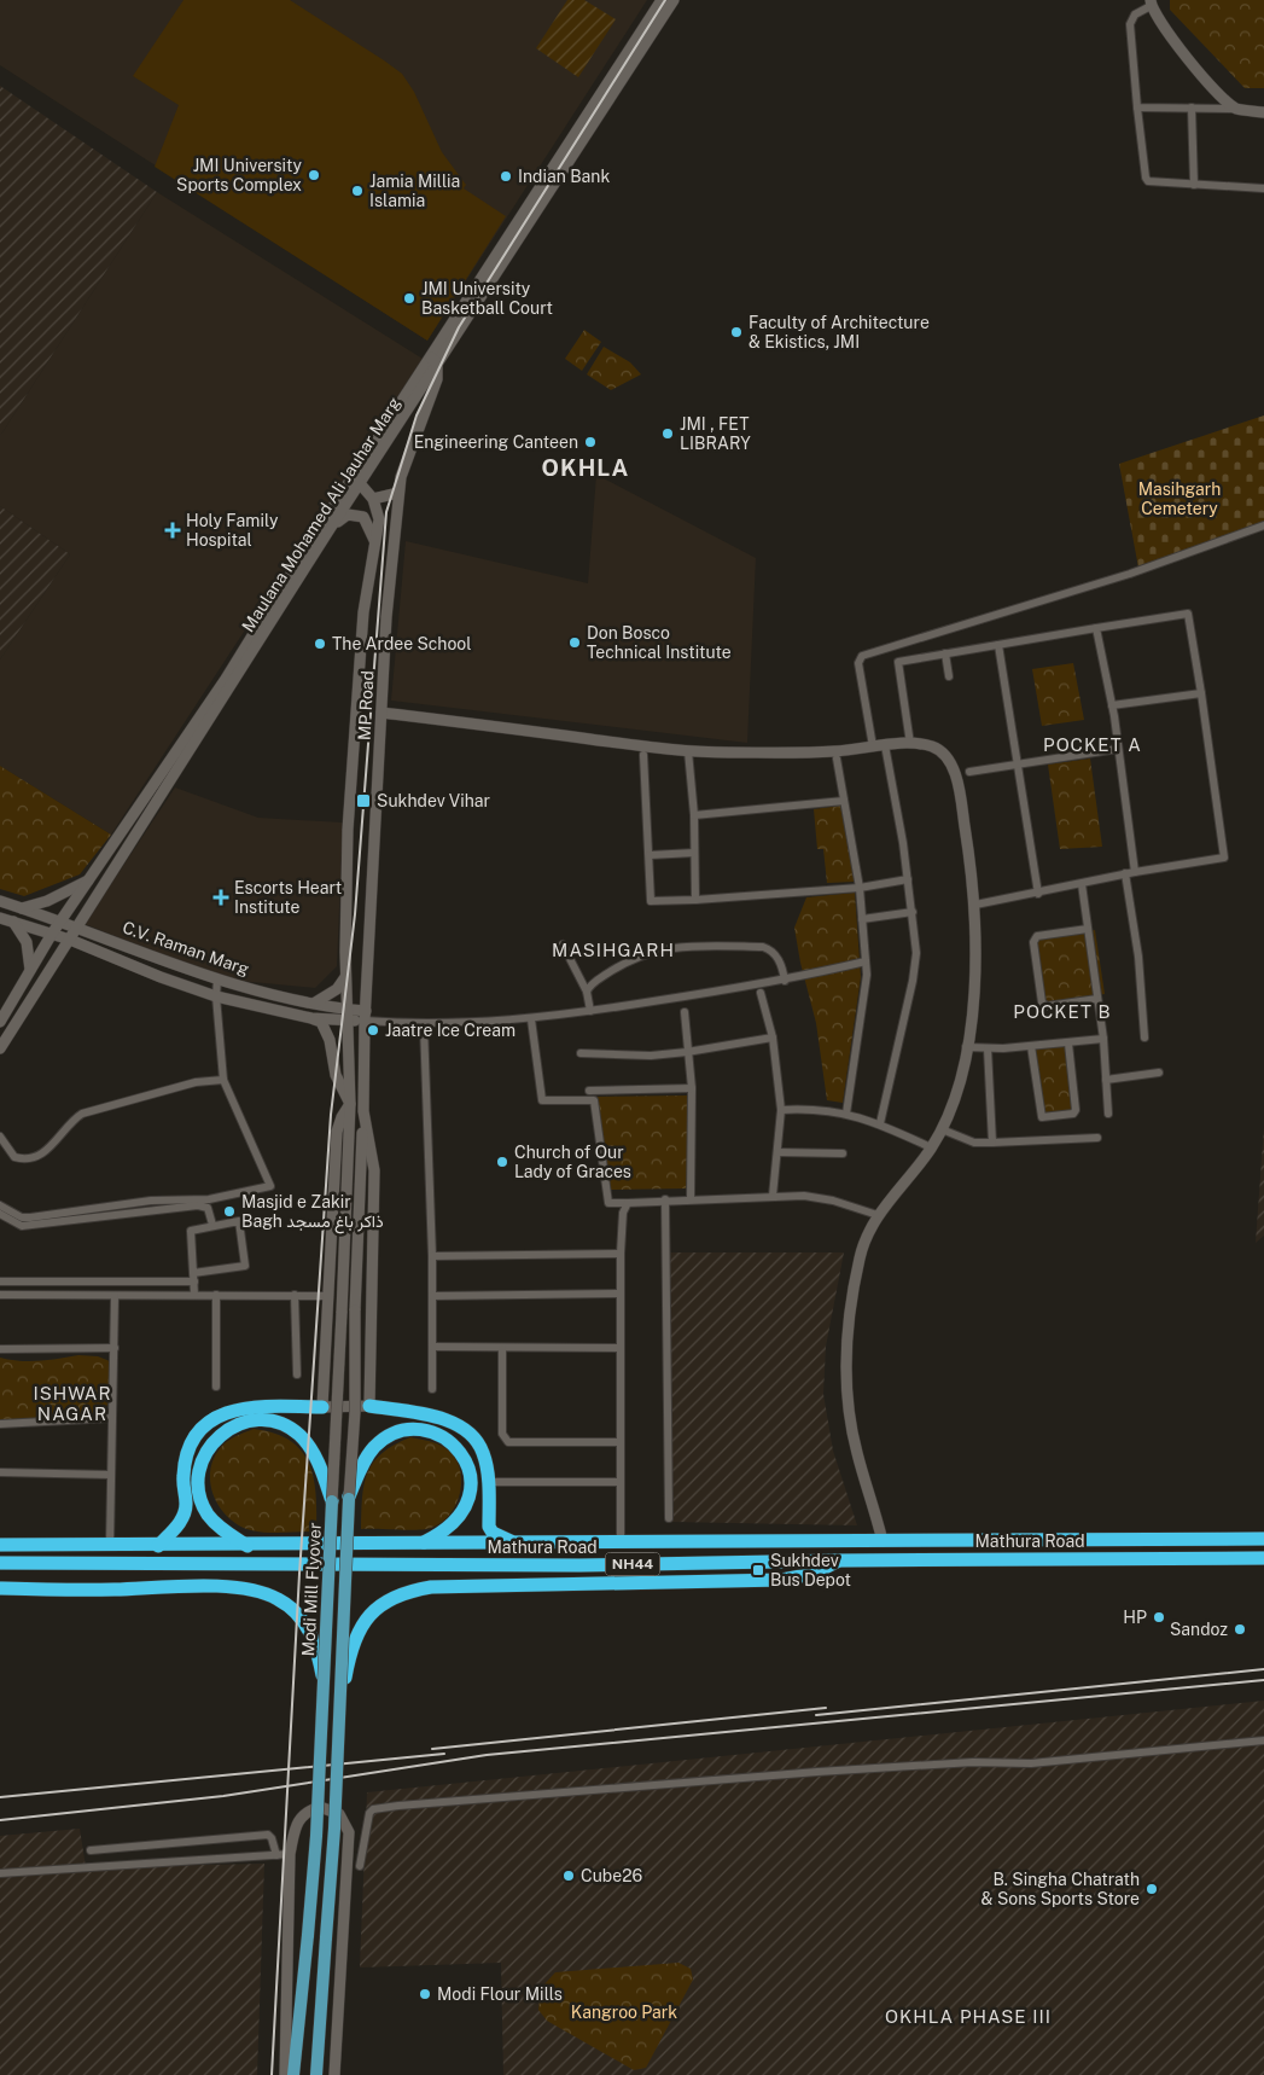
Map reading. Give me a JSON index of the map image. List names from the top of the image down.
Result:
{
  "streets": {
    "highway": ["Mathura Road", "NH44"],
    "main road": [
      "Maulana Mohamed Ali Jauhar Marg",
      "MP Road",
      "C.V. Raman Marg",
      "Modi Mill Flyover"
    ]
  },
  "crossings": [
    ["Maulana Mohamed Ali Jauhar Marg", "MP Road"],
    ["Maulana Mohamed Ali Jauhar Marg", "C.V. Raman Marg"],
    ["MP Road", "C.V. Raman Marg"],
    ["MP Road", "Modi Mill Flyover"]
  ],
  "districts": [
    "OKHLA",
    "POCKET A",
    "MASIHGARH",
    "POCKET B",
    "ISHWAR NAGAR",
    "OKHLA PHASE III"
  ],
  "parks": ["Masihgarh Cemetery", "Kangroo Park"],
  "places": {
    "other": [
      "JMI University Sports Complex",
      "Indian Bank",
      "Jamia Millia Islamia",
      "JMI University Basketball Court",
      "Faculty of Architecture & Ekistics, JMI",
      "JMI , FET LIBRARY",
      "Engineering Canteen",
      "Don Bosco Technical Institute",
      "The Ardee School",
      "Jaatre Ice Cream",
      "Church of Our Lady of Graces",
      "Masjid e Zakir Bagh ذاکر باغ مسجد",
      "HP",
      "Sandoz",
      "Cube26",
      "B. Singha Chatrath & Sons Sports Store",
      "Modi Flour Mills"
    ],
    "health": ["Holy Family Hospital", "Escorts Heart Institute"],
    "transit": ["Sukhdev Vihar", "Sukhdev Bus Depot"]
  }
}
